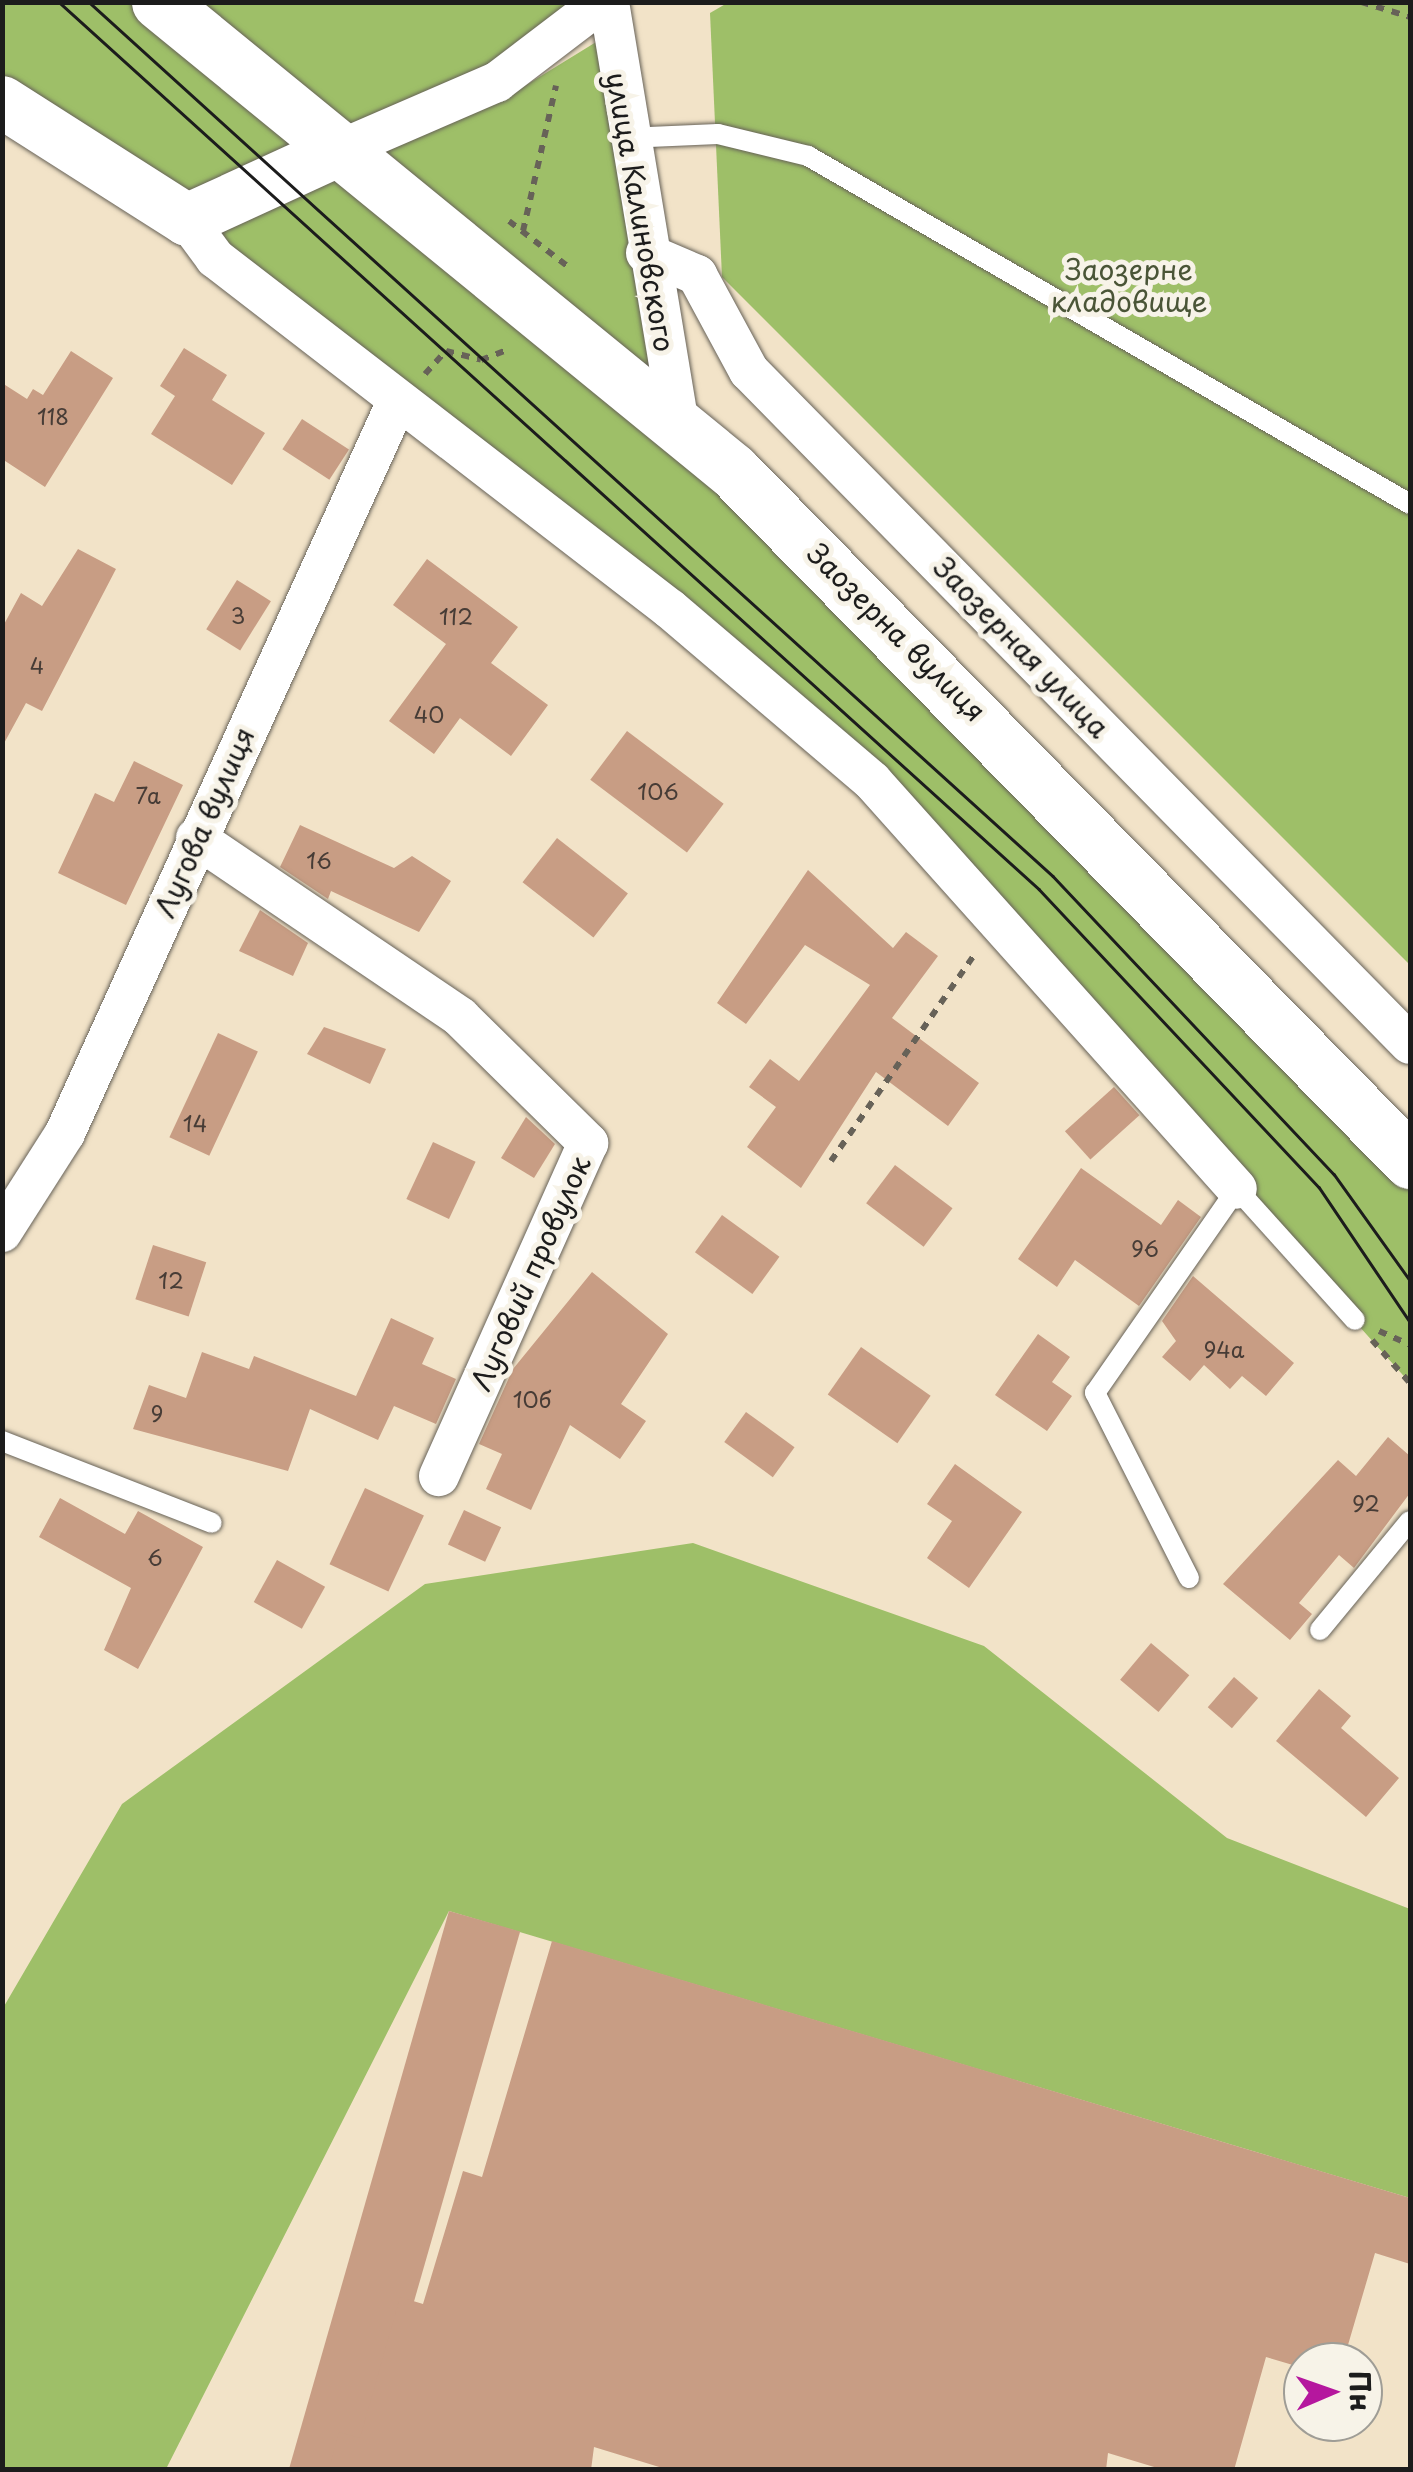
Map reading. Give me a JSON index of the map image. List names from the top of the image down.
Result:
{
  "streets": {
    "main road": ["Заозерна вулиця"],
    "street": [
      "улица Калиновского",
      "Заозерная улица",
      "Лугова вулиця",
      "Луговий провулок"
    ]
  },
  "crossings": [
    ["улица Калиновского", "Заозерна вулиця"],
    ["улица Калиновского", "Заозерная улица"],
    ["Лугова вулиця", "Луговий провулок"]
  ],
  "parks": ["Заозерне кладовище"],
  "house_numbers": [
    "118",
    "3",
    "112",
    "4",
    "40",
    "106",
    "7а",
    "16",
    "14",
    "96",
    "12",
    "94а",
    "10б",
    "9",
    "92",
    "6"
  ],
  "north": "right"
}
